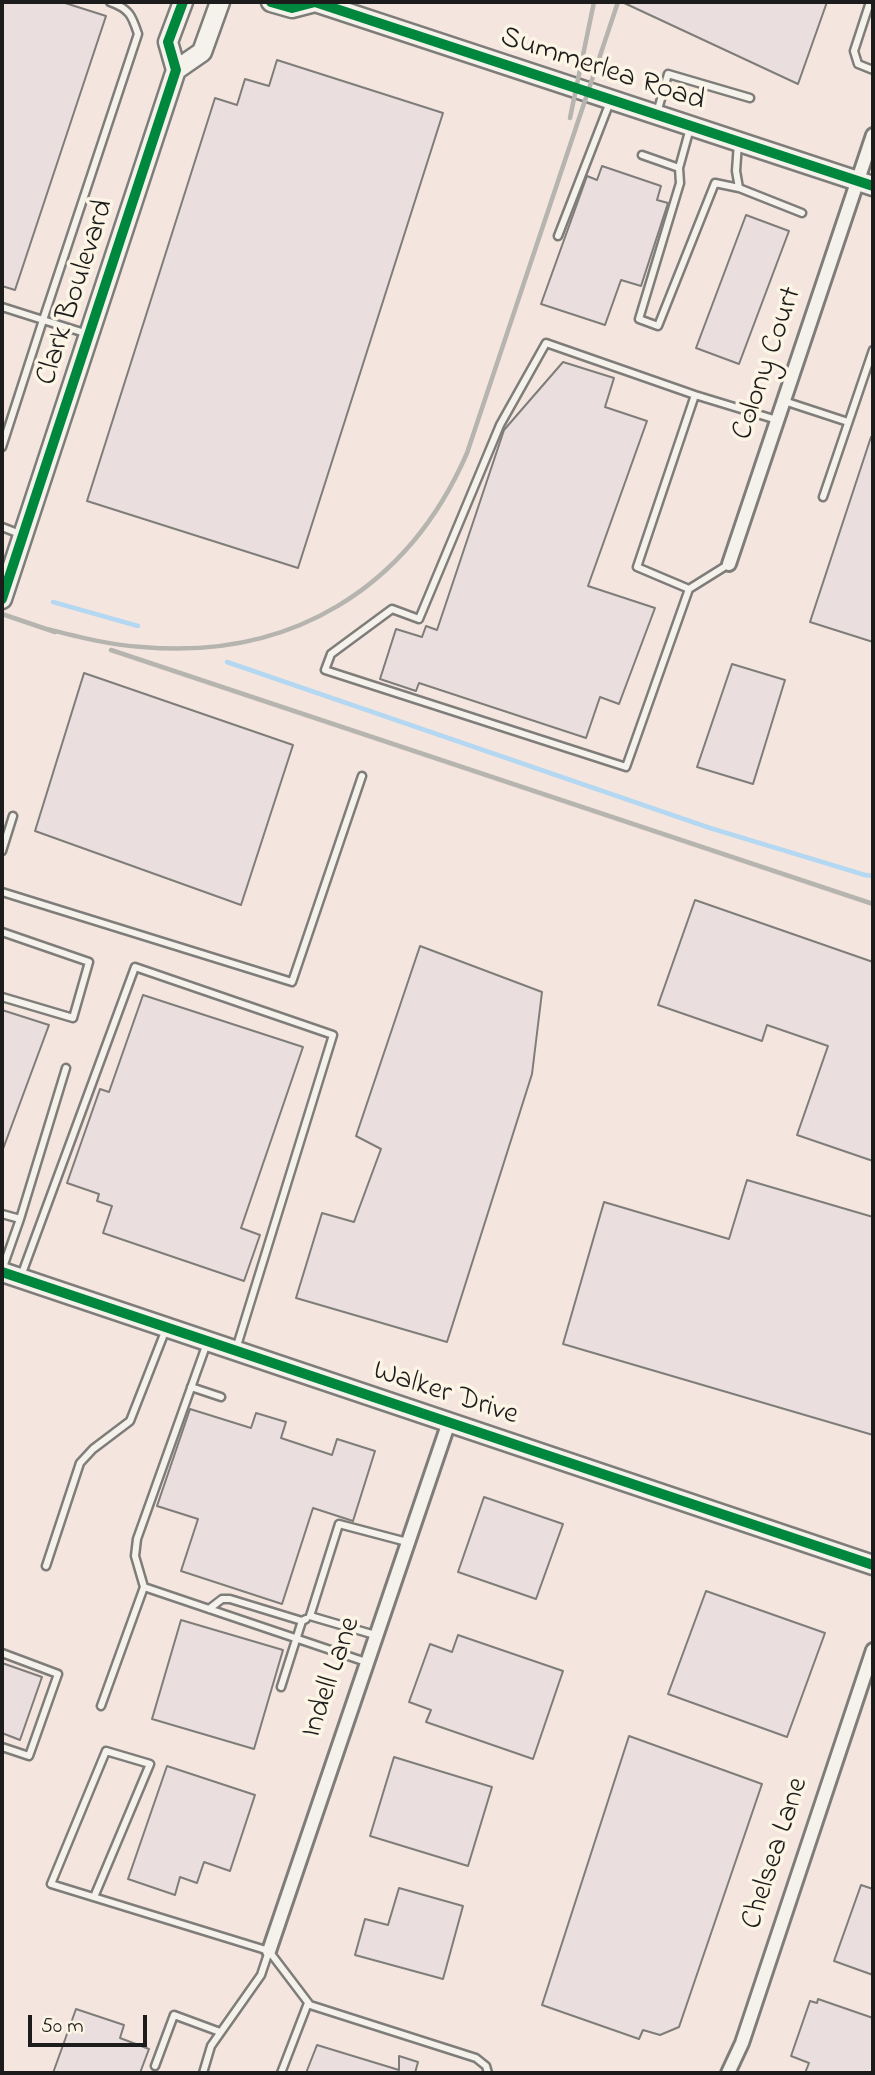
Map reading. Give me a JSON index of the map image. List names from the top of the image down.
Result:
{
  "streets": {
    "street": [
      "Summerlea Road",
      "Clark Boulevard",
      "Colony Court",
      "Walker Drive",
      "Indell Lane",
      "Chelsea Lane"
    ]
  },
  "crossings": [
    ["Summerlea Road", "Colony Court"],
    ["Walker Drive", "Indell Lane"]
  ],
  "scale_bar": "50 m"
}
